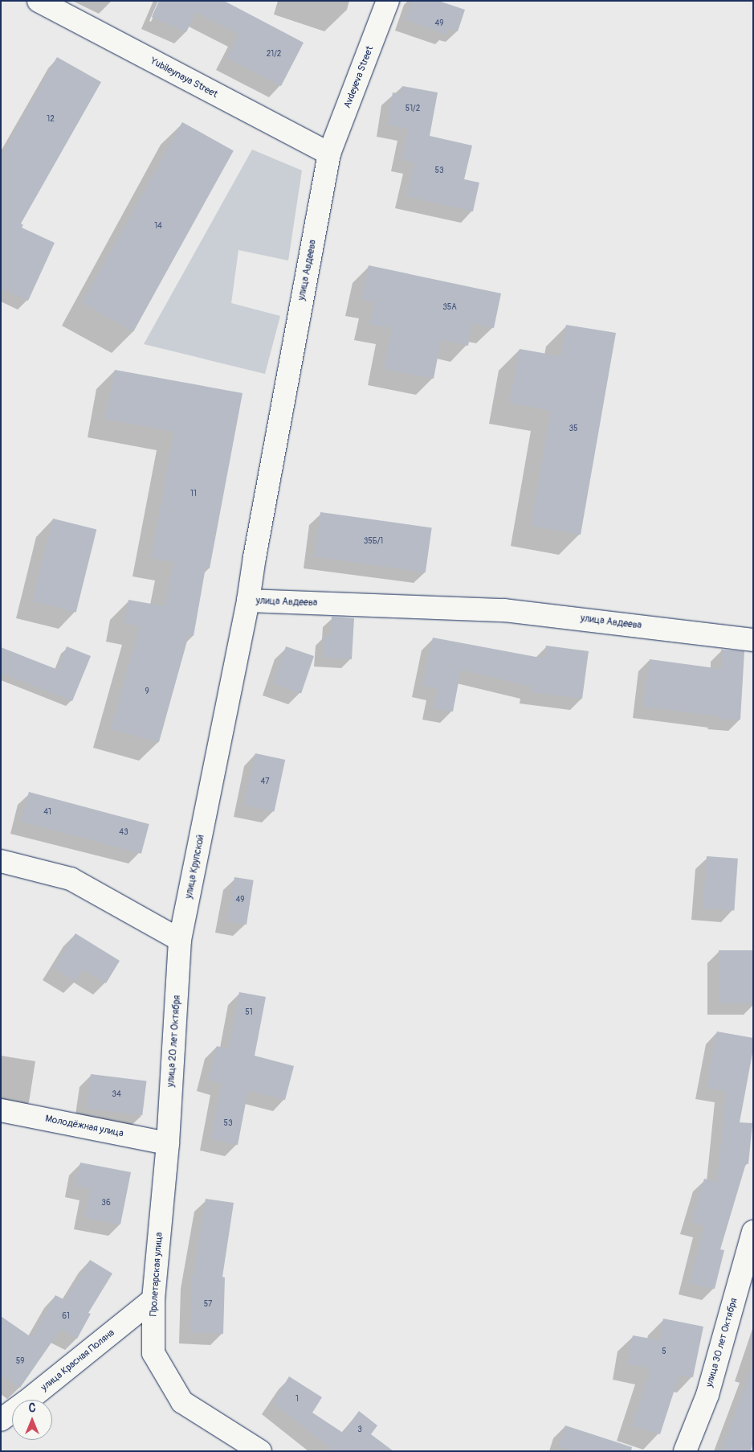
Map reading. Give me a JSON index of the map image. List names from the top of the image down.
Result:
{
  "streets": {
    "street": [
      "Avdeyeva Street",
      "Yubileynaya Street",
      "улица Авдеева",
      "улица Крупской",
      "улица 20 лет Октября",
      "Молодёжная улица",
      "Пролетарская улица",
      "улица 30 лет Октября",
      "улица Красная Поляна"
    ]
  },
  "crossings": [
    ["Avdeyeva Street", "Yubileynaya Street"],
    ["Avdeyeva Street", "улица Авдеева"],
    ["Yubileynaya Street", "улица Авдеева"],
    ["улица Авдеева", "улица Крупской"],
    ["улица Крупской", "улица 20 лет Октября"],
    ["улица 20 лет Октября", "Молодёжная улица"],
    ["улица 20 лет Октября", "Пролетарская улица"],
    ["Молодёжная улица", "Пролетарская улица"],
    ["Пролетарская улица", "улица Красная Поляна"]
  ],
  "house_numbers": [
    "49",
    "21/2",
    "51/2",
    "12",
    "53",
    "14",
    "35А",
    "35",
    "11",
    "35Б/1",
    "9",
    "47",
    "41",
    "43",
    "49",
    "51",
    "34",
    "53",
    "36",
    "57",
    "61",
    "5",
    "59",
    "1",
    "3"
  ],
  "north": "top"
}
